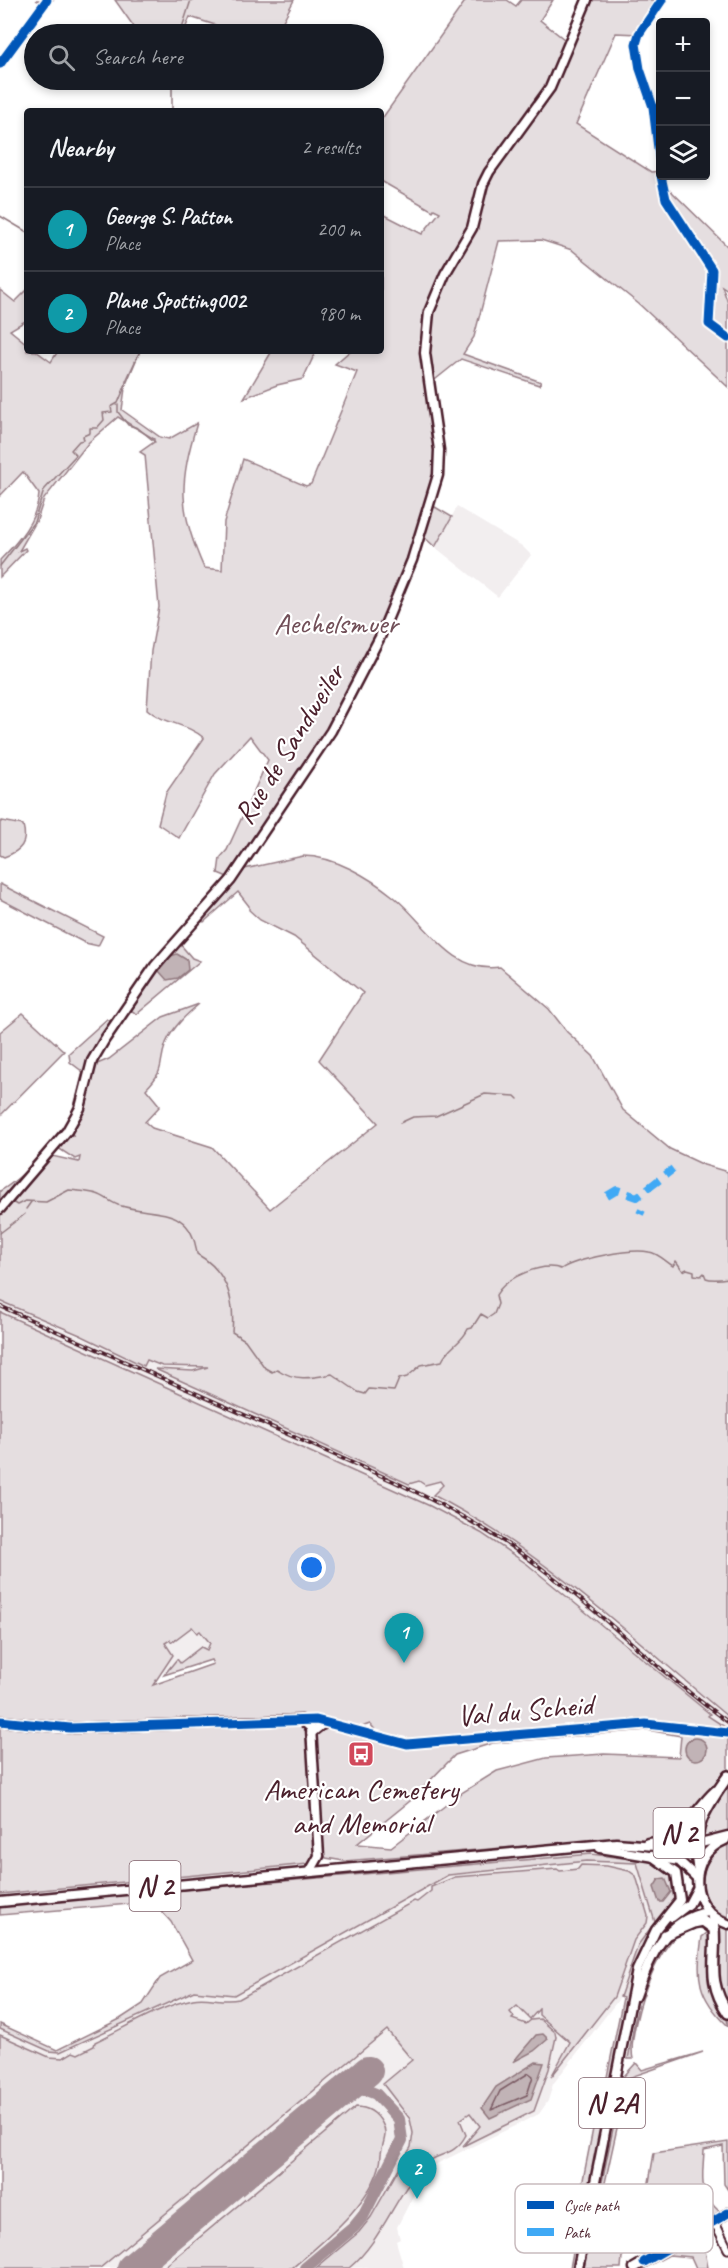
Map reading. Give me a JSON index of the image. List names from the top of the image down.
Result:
{
  "streets": {
    "highway": ["N 2"],
    "main road": ["Rue de Sandweiler", "Val du Scheid", "N 2A"]
  },
  "crossings": [
    ["N 2", "N 2A"]
  ],
  "parks": ["Aechelsmuer"],
  "places": {
    "bus stop": ["American Cemetery and Memorial"]
  },
  "legend": ["Cycle path", "Path"],
  "page": {
    "map_buttons": ["+", "−"],
    "search": "Search here",
    "heading": ["Nearby", "2 results"],
    "list": [
      {
        "mark": "1",
        "name": "George S. Patton",
        "note": "Place",
        "value": "200 m"
      },
      {
        "mark": "2",
        "name": "Plane Spotting002",
        "note": "Place",
        "value": "980 m"
      }
    ],
    "pins": ["1", "2"]
  }
}
